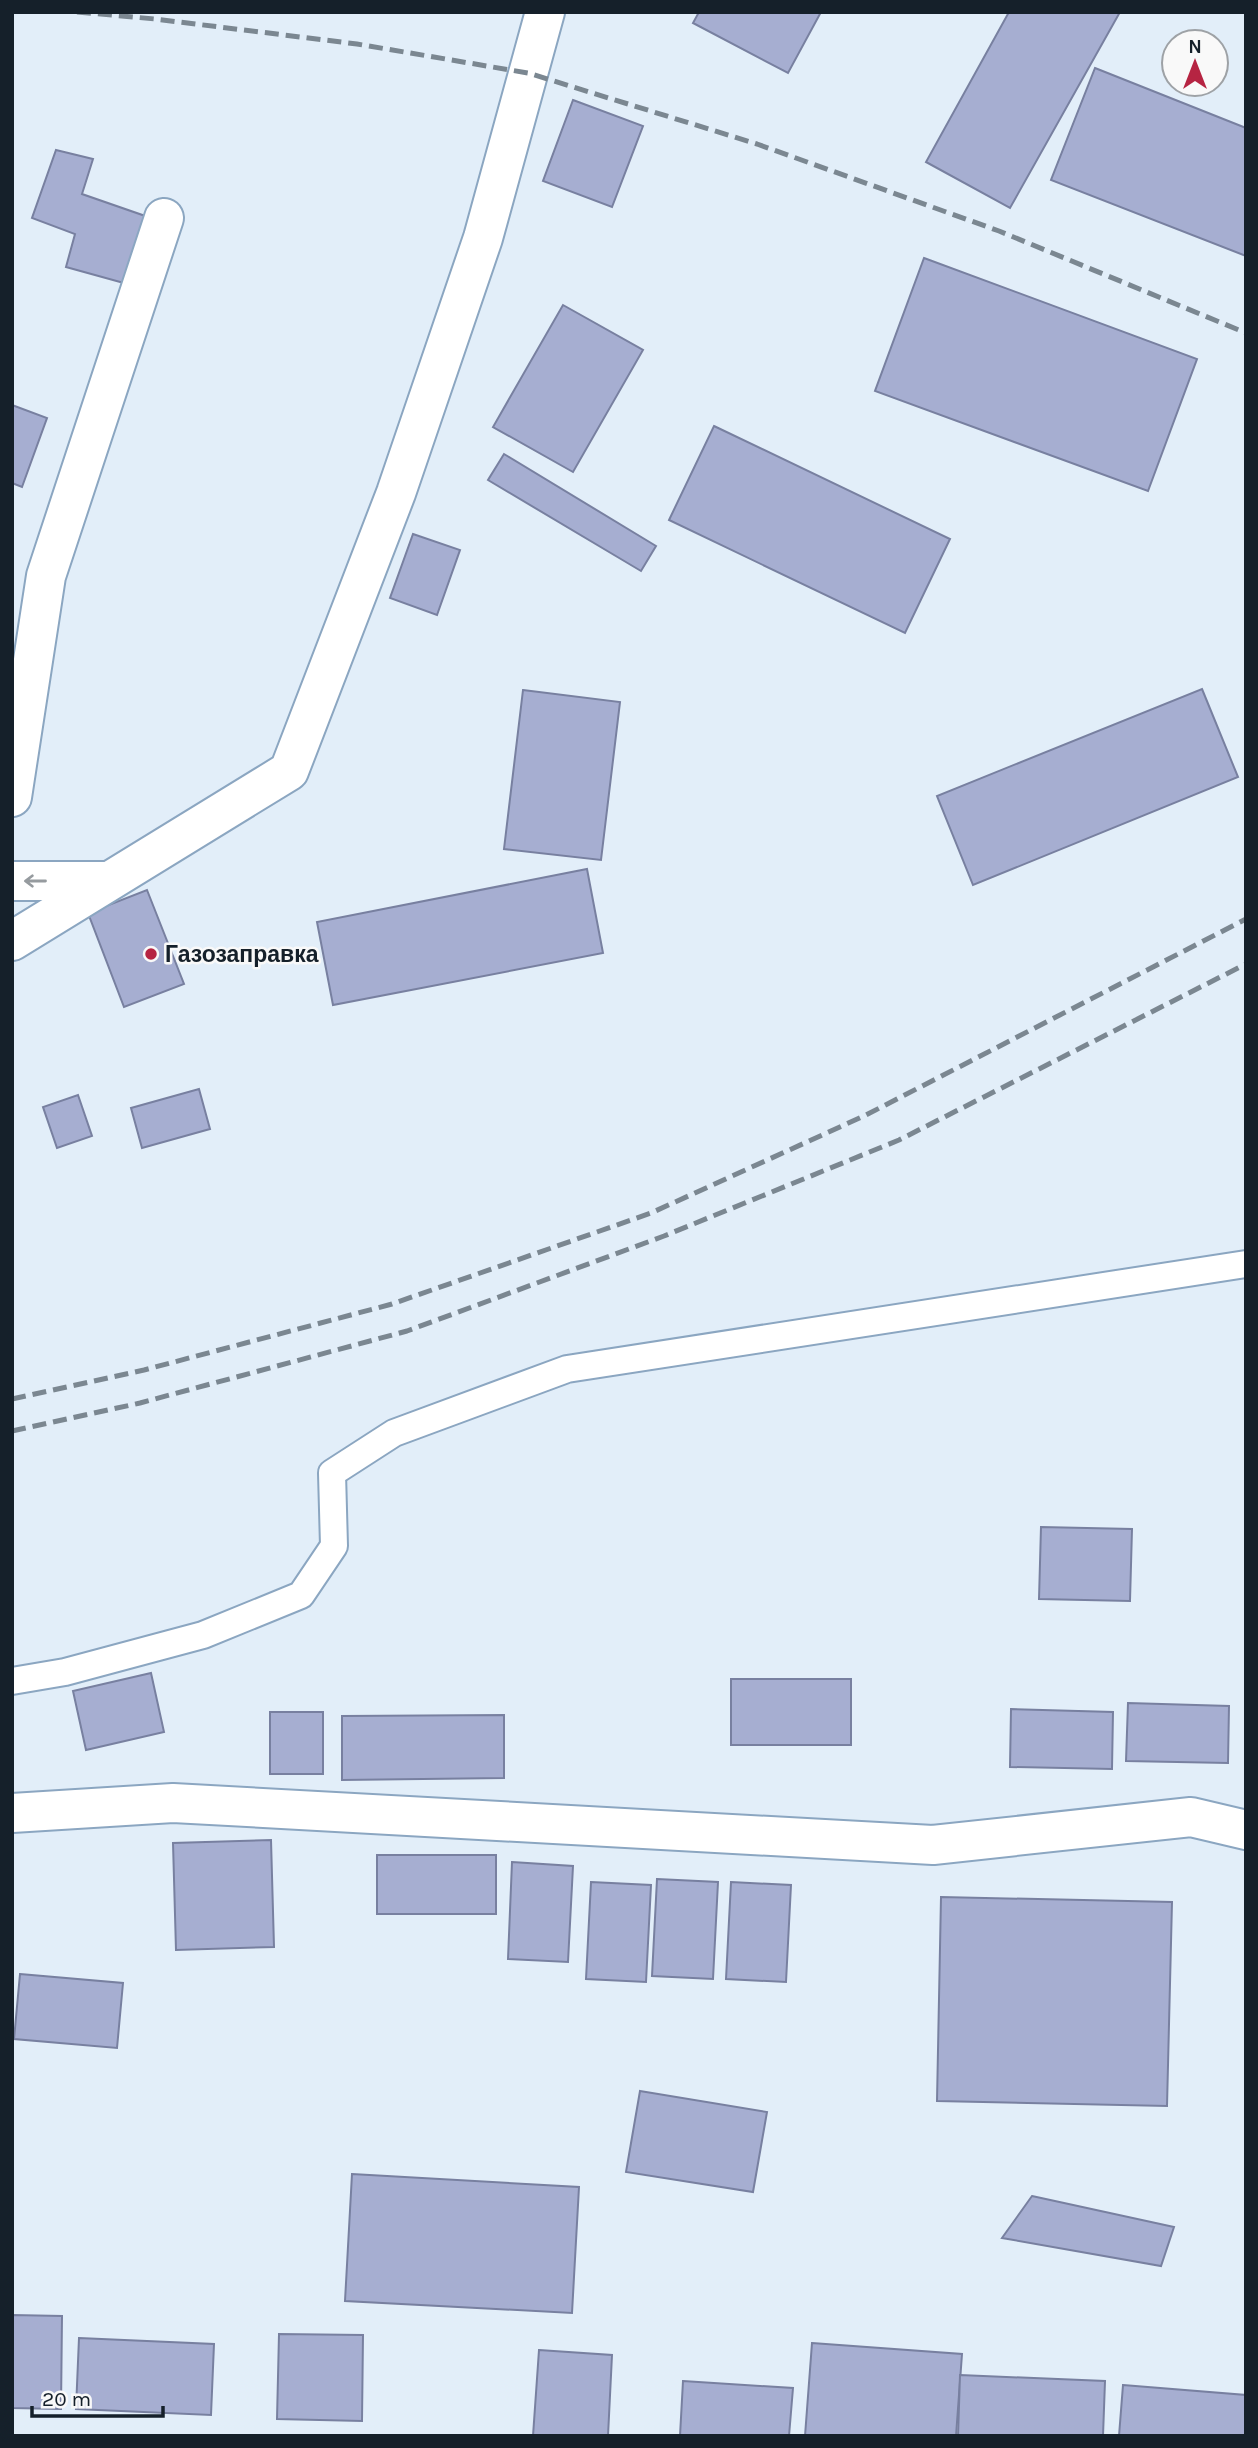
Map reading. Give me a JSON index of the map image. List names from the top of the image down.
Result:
{
  "places": ["Газозаправка"],
  "scale_bar": "20 m",
  "north": "top"
}
